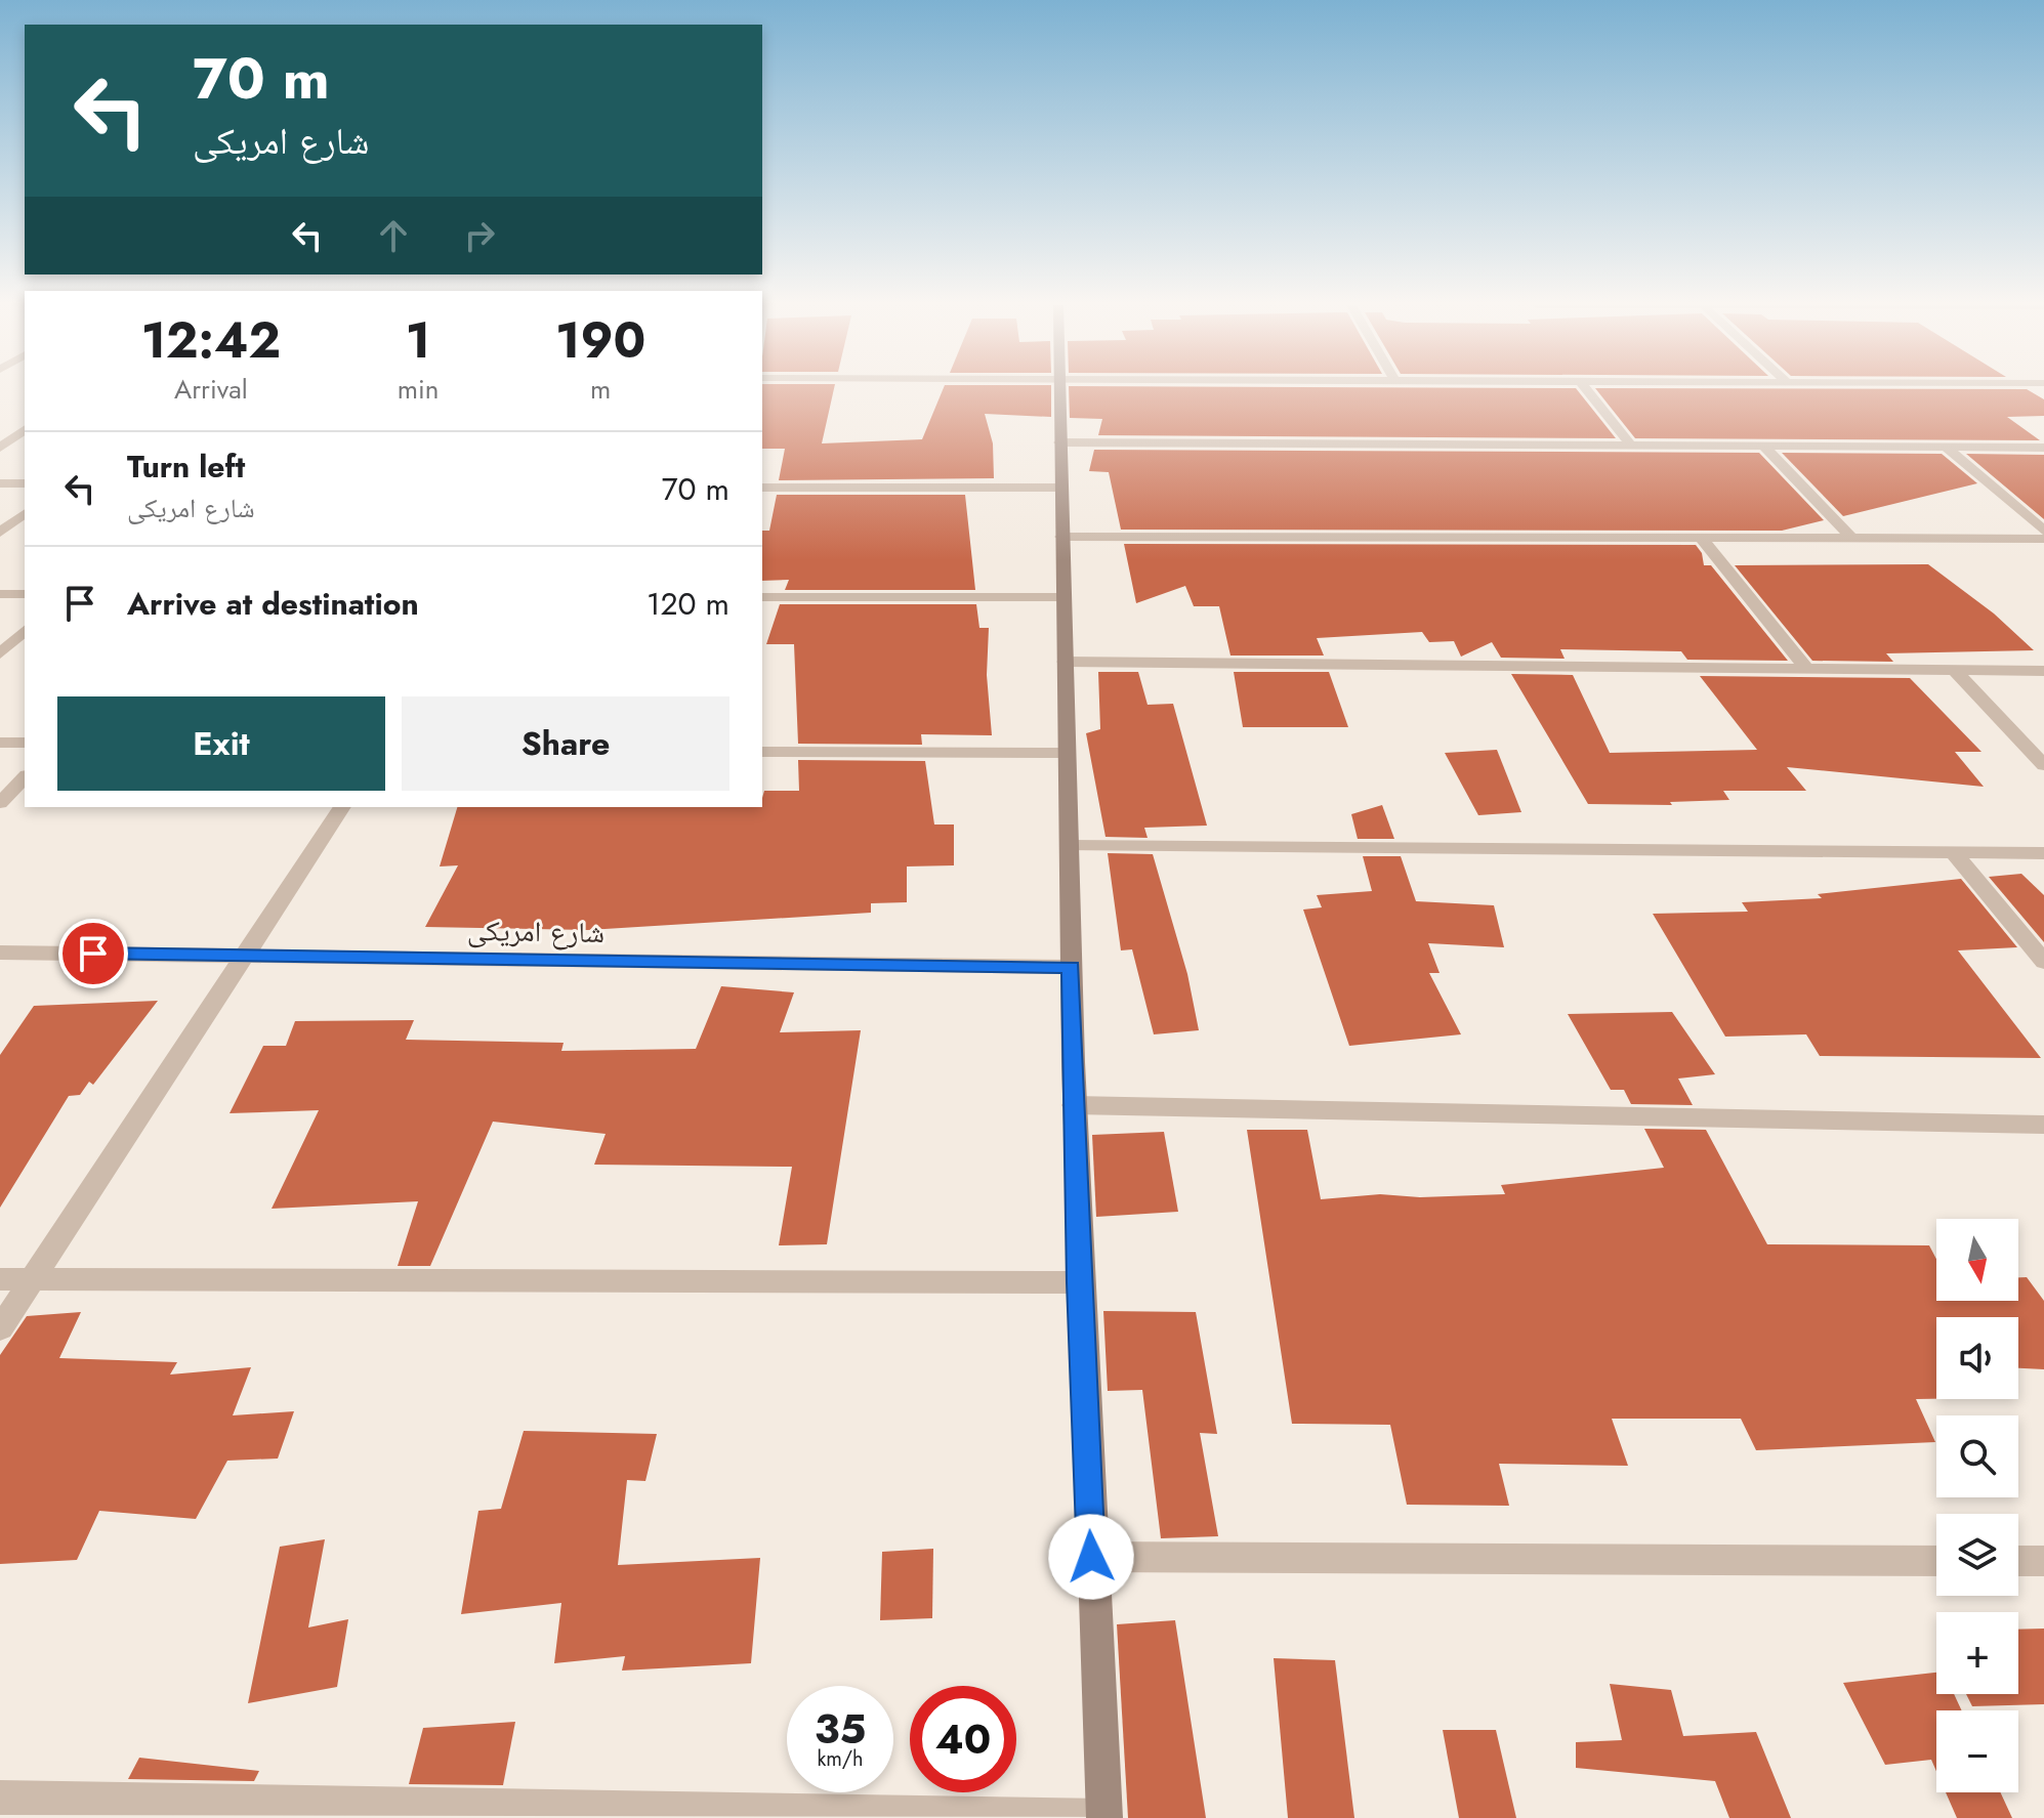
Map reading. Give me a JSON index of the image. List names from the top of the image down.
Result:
{
  "streets": {
    "street": ["شارع امريكى"]
  },
  "north": "bottom",
  "page": {
    "turn": ["70 m", "شارع امريكى"],
    "eta": [
      "12:42",
      "Arrival",
      "1",
      "min",
      "190",
      "m"
    ],
    "list": [
      {
        "name": "Turn left",
        "note": "شارع امريكى",
        "value": "70 m"
      },
      {
        "name": "Arrive at destination",
        "value": "120 m"
      }
    ],
    "buttons": ["Exit", "Share"],
    "map_buttons": ["+", "−"],
    "speed": "35 km/h",
    "limit": "40"
  }
}
